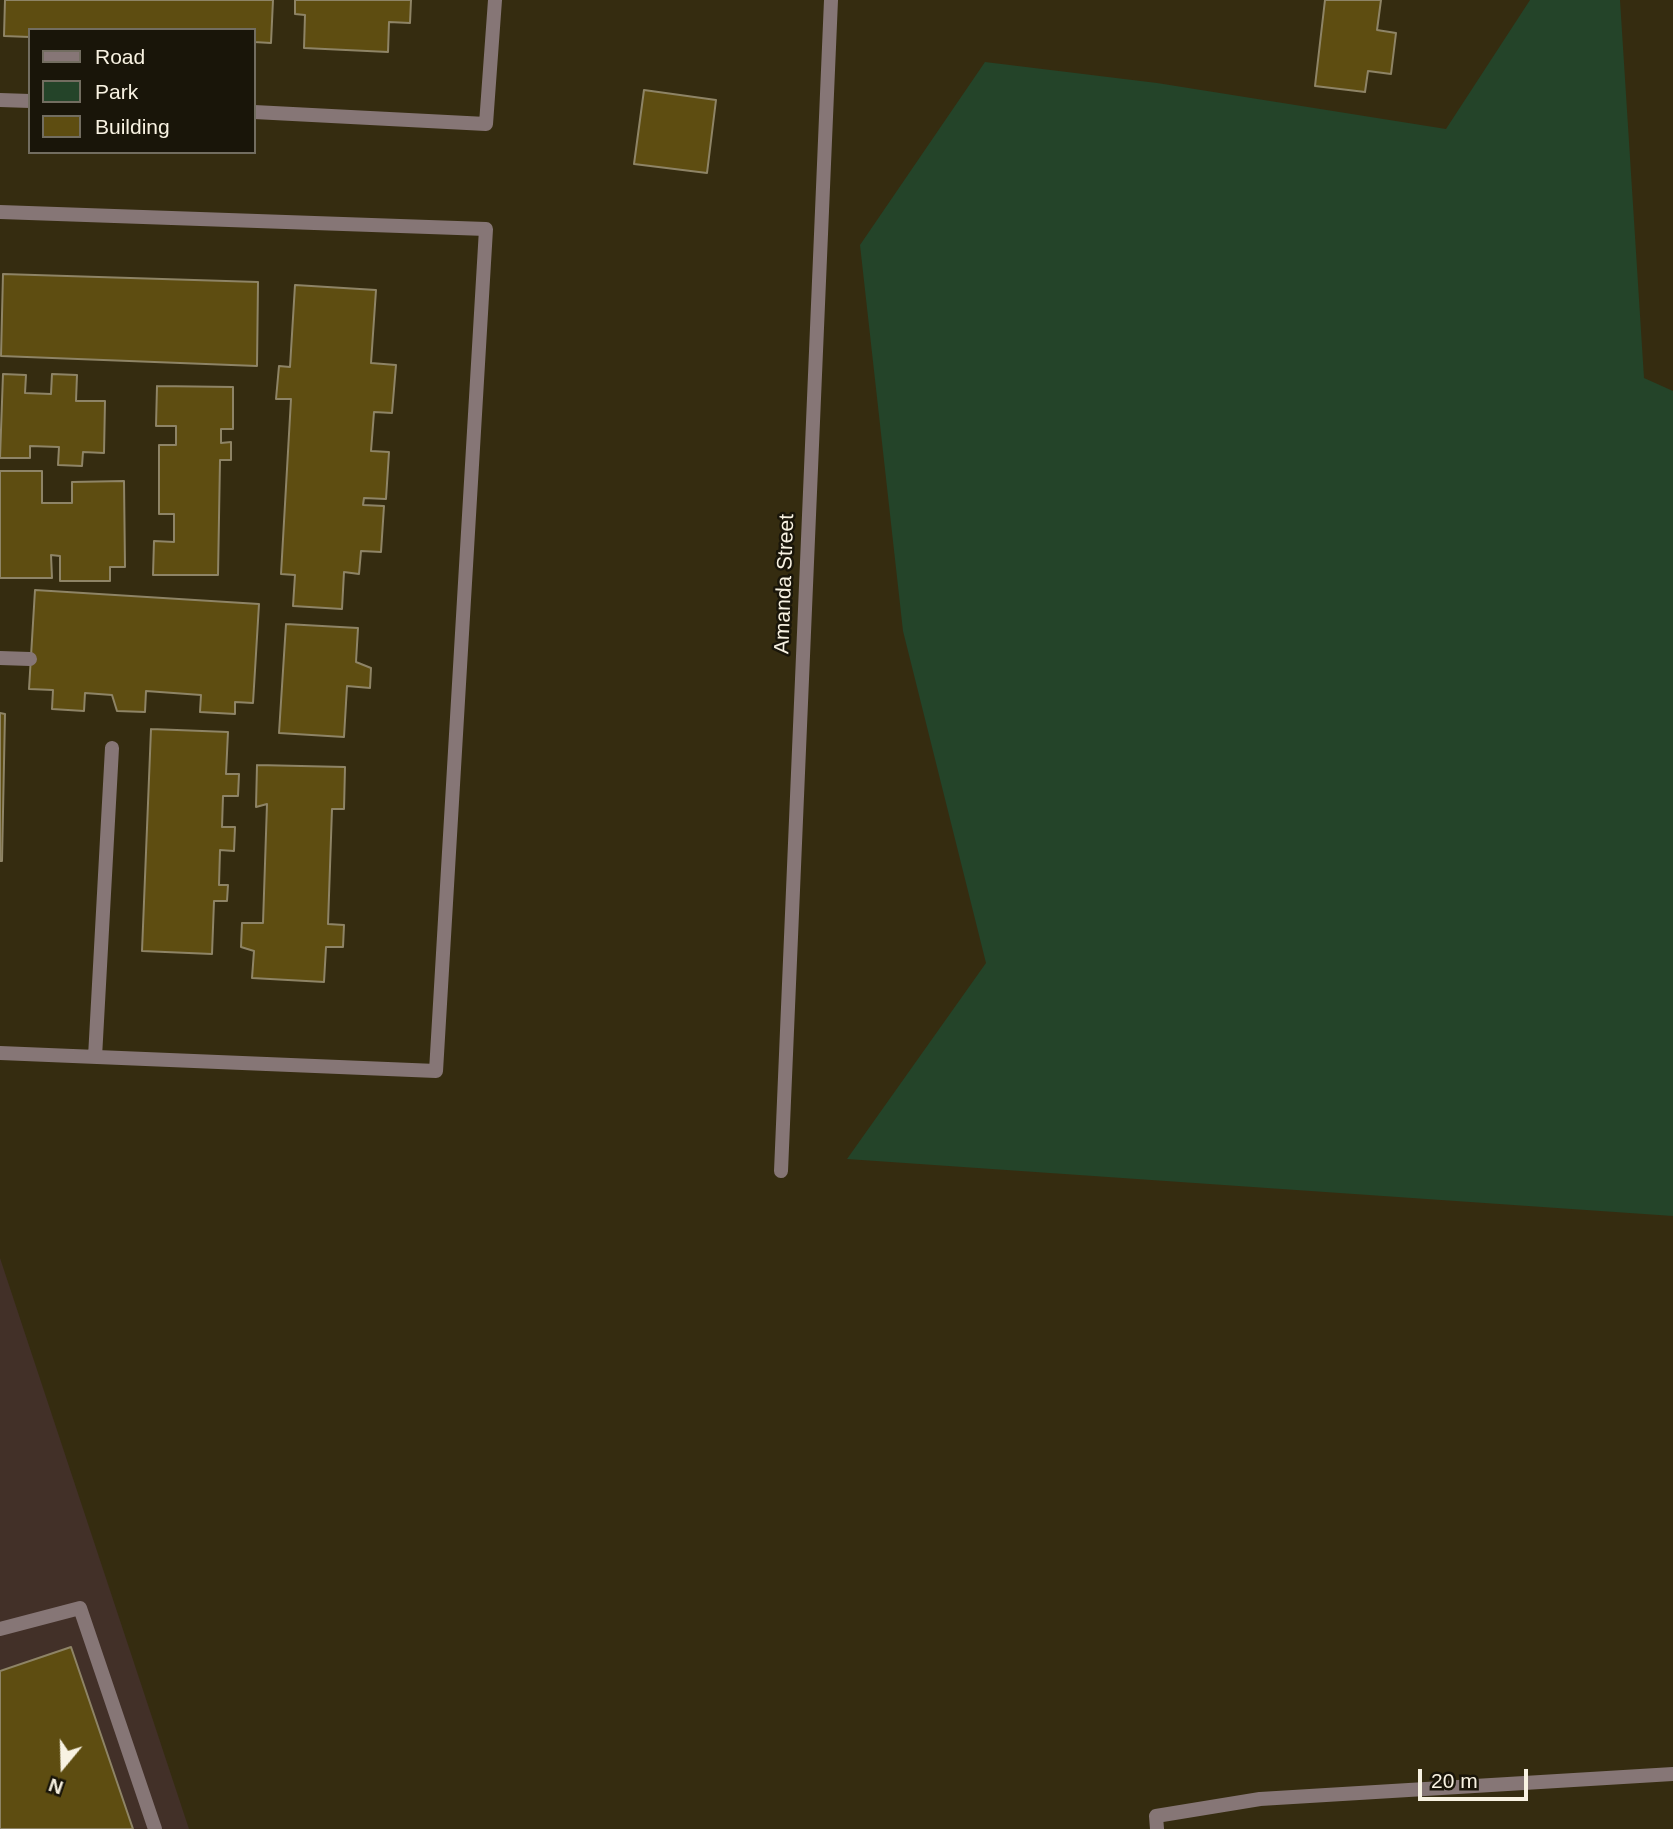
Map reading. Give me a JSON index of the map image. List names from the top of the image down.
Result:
{
  "streets": {
    "street": ["Amanda Street"]
  },
  "legend": ["Road", "Park", "Building"],
  "scale_bar": "20 m",
  "north": "bottom"
}
